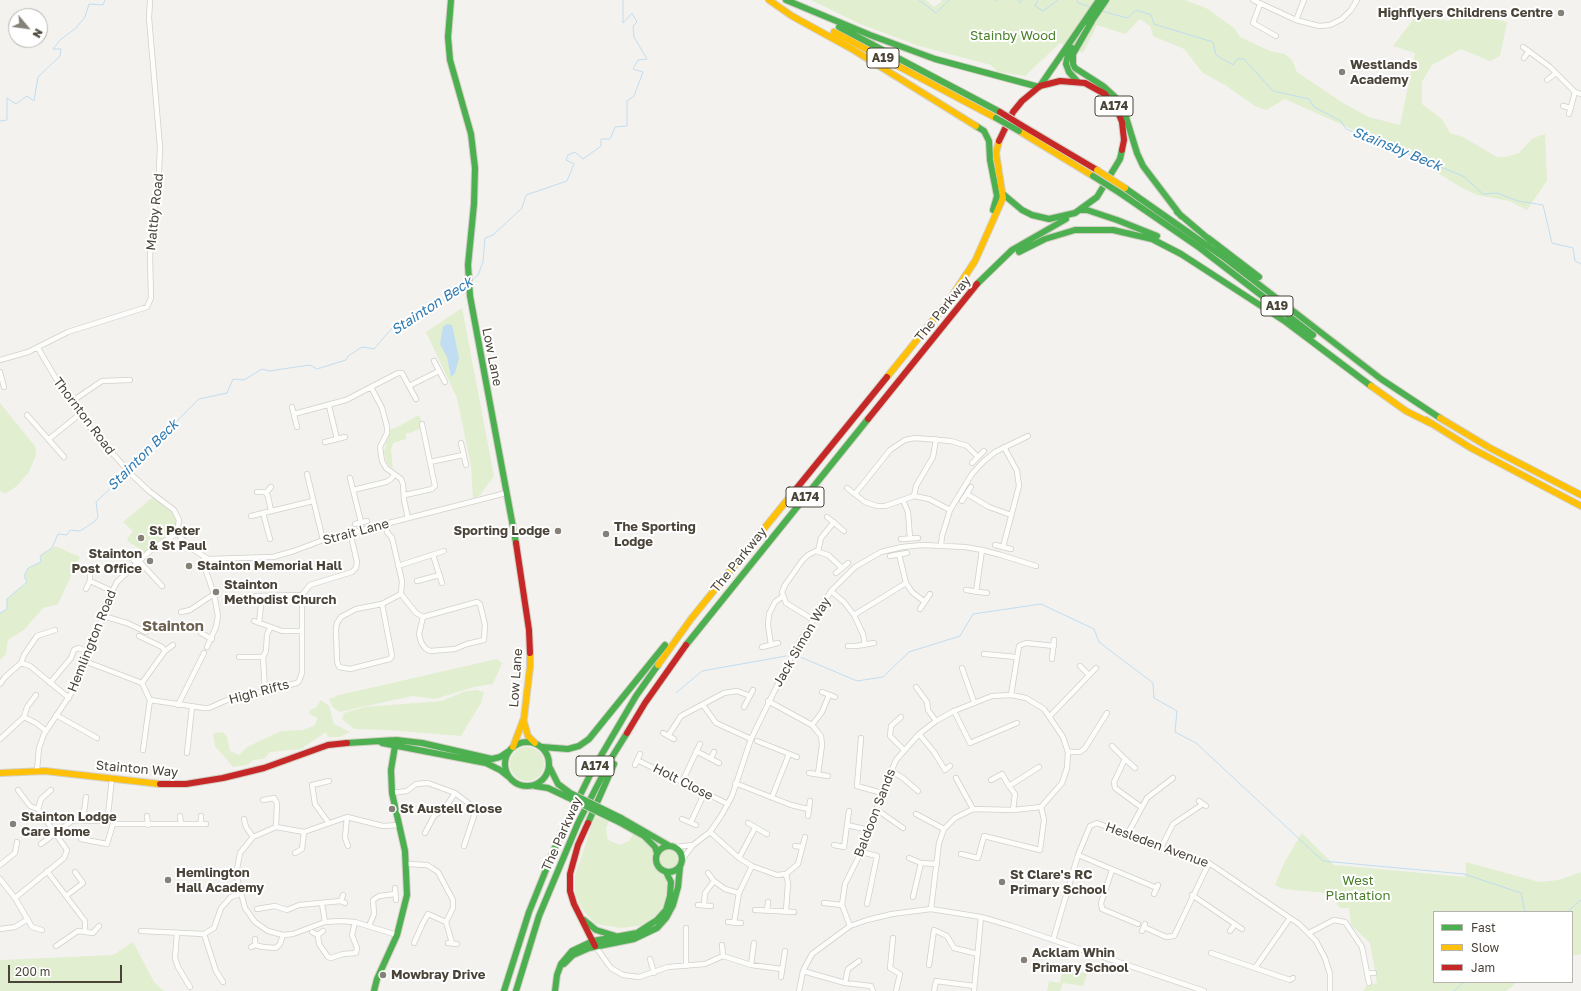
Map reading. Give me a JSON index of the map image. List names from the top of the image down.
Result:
{
  "streets": {
    "main road": [
      "A19",
      "A174",
      "The Parkway",
      "Low Lane",
      "Stainton Way"
    ],
    "street": [
      "Maltby Road",
      "Thornton Road",
      "Strait Lane",
      "Hemlington Road",
      "Jack Simon Way",
      "High Rifts",
      "Holt Close",
      "Baldoon Sands",
      "Hesleden Avenue"
    ]
  },
  "crossings": [
    ["A174", "The Parkway"],
    ["Maltby Road", "Thornton Road"],
    ["Low Lane", "Strait Lane"],
    ["Low Lane", "Stainton Way"],
    ["Thornton Road", "Hemlington Road"],
    ["Hemlington Road", "Stainton Way"],
    ["Jack Simon Way", "Holt Close"]
  ],
  "districts": ["Stainton"],
  "water": ["Stainsby Beck", "Stainton Beck"],
  "parks": ["Stainby Wood", "West Plantation"],
  "places": [
    "Highflyers Childrens Centre",
    "Westlands Academy",
    "Sporting Lodge",
    "The Sporting Lodge",
    "St Peter & St Paul",
    "Stainton Post Office",
    "Stainton Memorial Hall",
    "Stainton Methodist Church",
    "St Austell Close",
    "Stainton Lodge Care Home",
    "Hemlington Hall Academy",
    "St Clare's RC Primary School",
    "Acklam Whin Primary School",
    "Mowbray Drive"
  ],
  "legend": ["Fast", "Slow", "Jam"],
  "scale_bar": "200 m",
  "north": "bottom right"
}
